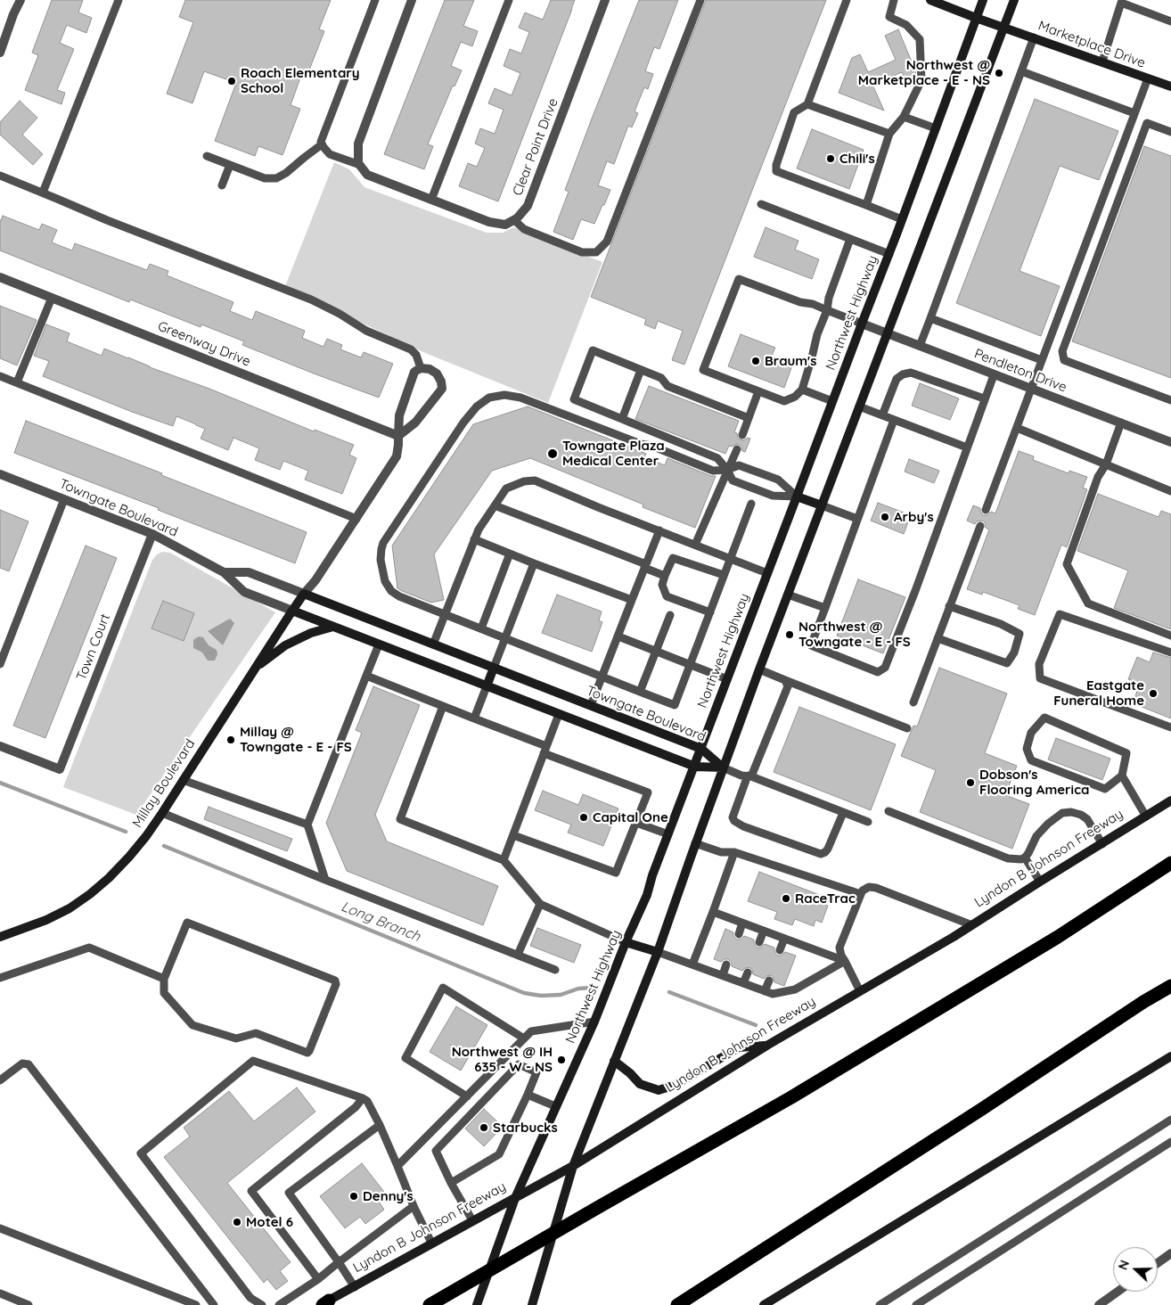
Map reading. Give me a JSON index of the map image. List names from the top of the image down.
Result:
{
  "streets": {
    "main road": [
      "Marketplace Drive",
      "Northwest Highway",
      "Towngate Boulevard",
      "Millay Boulevard",
      "Lyndon B Johnson Freeway"
    ],
    "street": [
      "Clear Point Drive",
      "Greenway Drive",
      "Pendleton Drive",
      "Town Court"
    ]
  },
  "crossings": [
    ["Marketplace Drive", "Northwest Highway"],
    ["Northwest Highway", "Pendleton Drive"],
    ["Northwest Highway", "Towngate Boulevard"],
    ["Northwest Highway", "Lyndon B Johnson Freeway"],
    ["Towngate Boulevard", "Town Court"],
    ["Towngate Boulevard", "Millay Boulevard"]
  ],
  "water": ["Long Branch"],
  "places": [
    "Northwest @ Marketplace - E - NS",
    "Roach Elementary School",
    "Chili's",
    "Braum's",
    "Towngate Plaza Medical Center",
    "Arby's",
    "Northwest @ Towngate - E - FS",
    "Eastgate Funeral Home",
    "Millay @ Towngate - E - FS",
    "Dobson's Flooring America",
    "Capital One",
    "RaceTrac",
    "Northwest @ IH 635 - W - NS",
    "Starbucks",
    "Denny's",
    "Motel 6"
  ],
  "north": "left"
}
